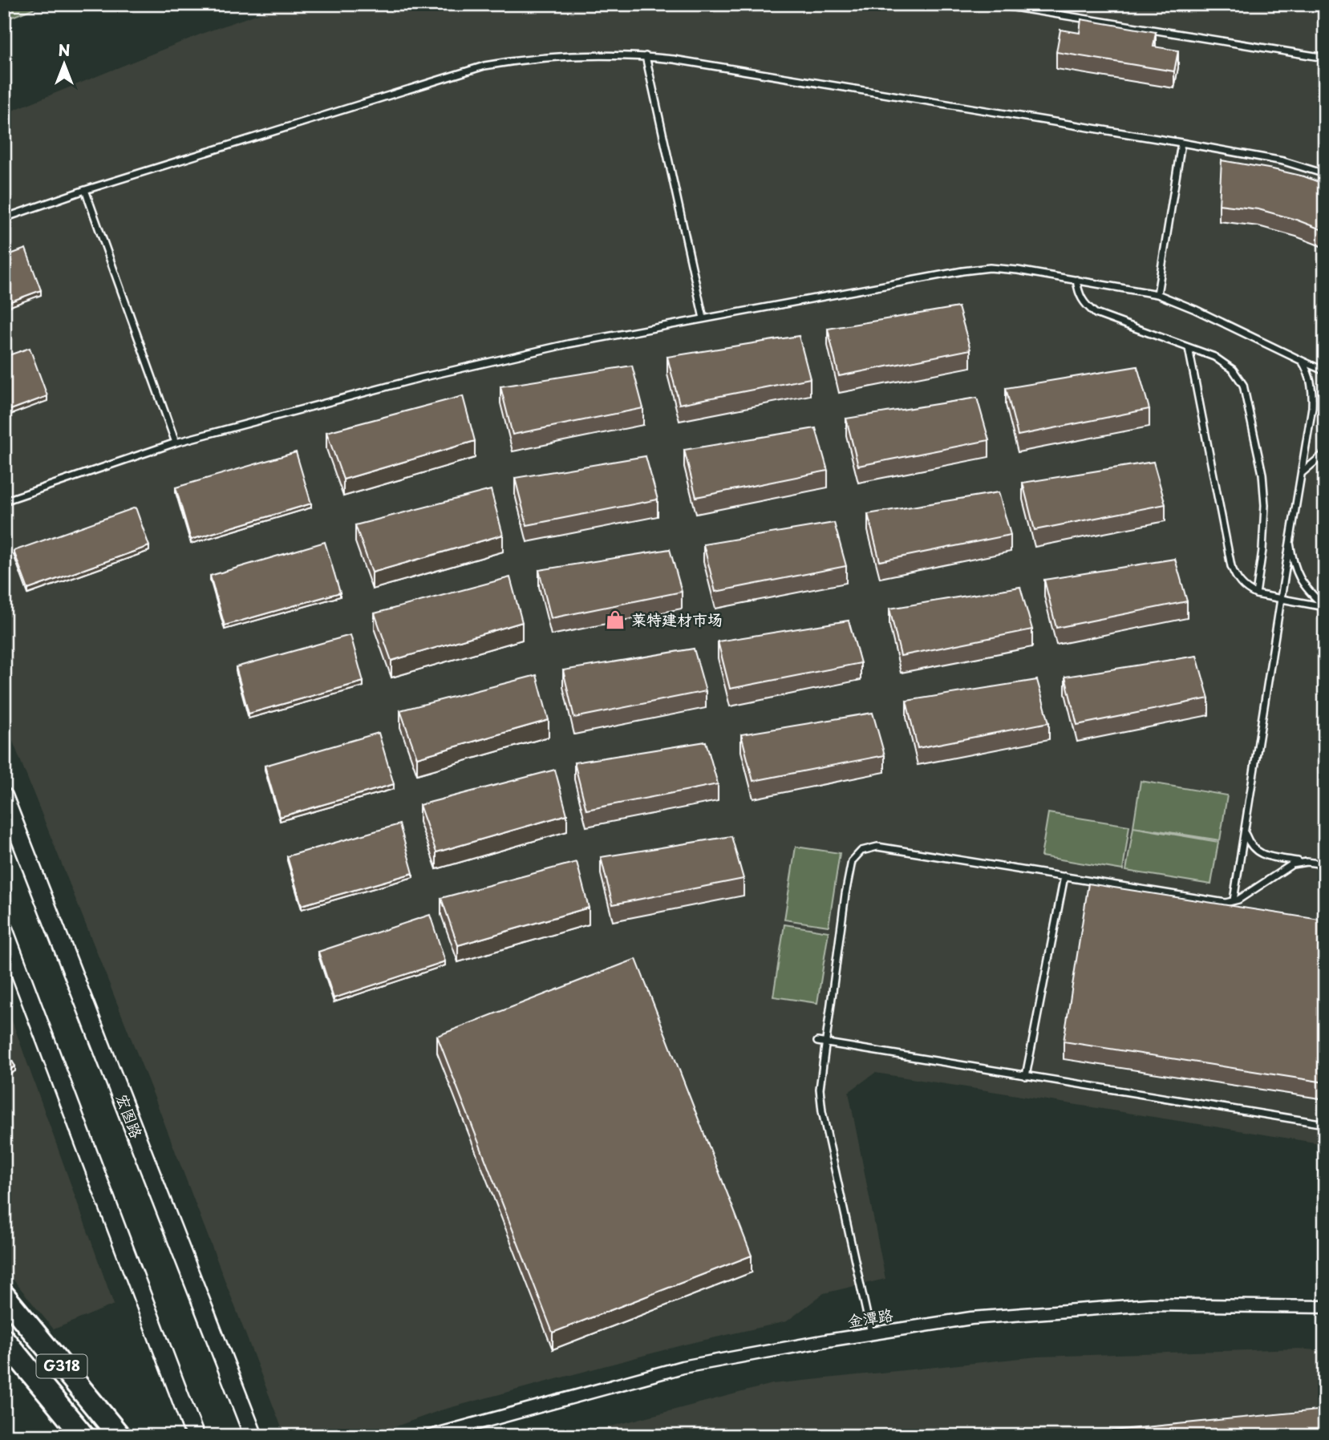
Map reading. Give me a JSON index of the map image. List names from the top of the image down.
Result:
{
  "streets": {
    "highway": ["G318"],
    "main road": ["宏图路"],
    "street": ["金潭路"]
  },
  "places": {
    "shop": ["莱特建材市场"]
  },
  "north": "top"
}
